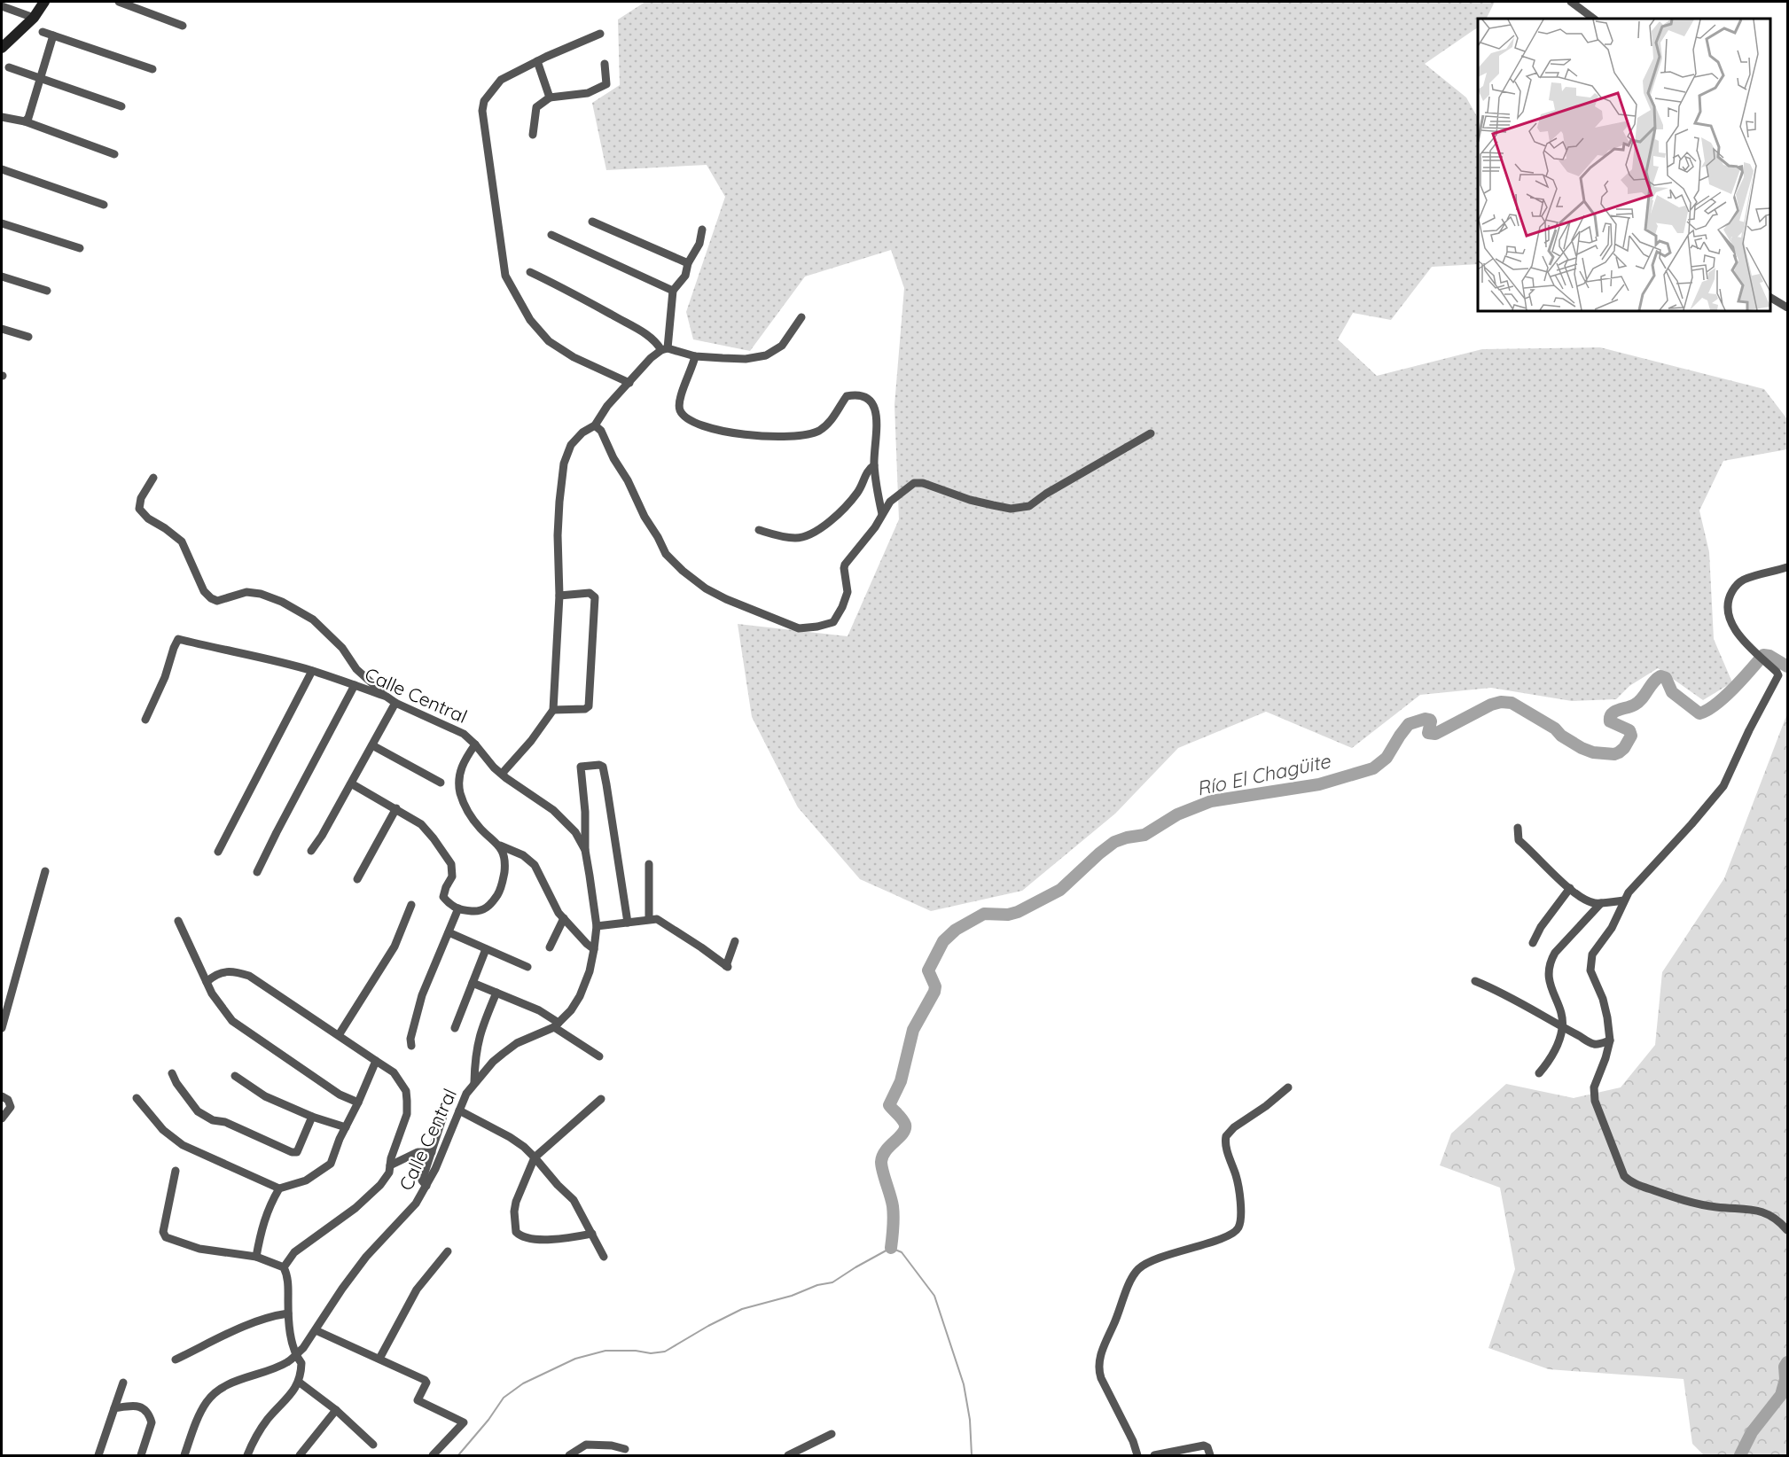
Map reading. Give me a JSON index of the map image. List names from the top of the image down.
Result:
{
  "streets": {
    "street": ["Calle Central"]
  },
  "water": ["Río El Chagüite"]
}
